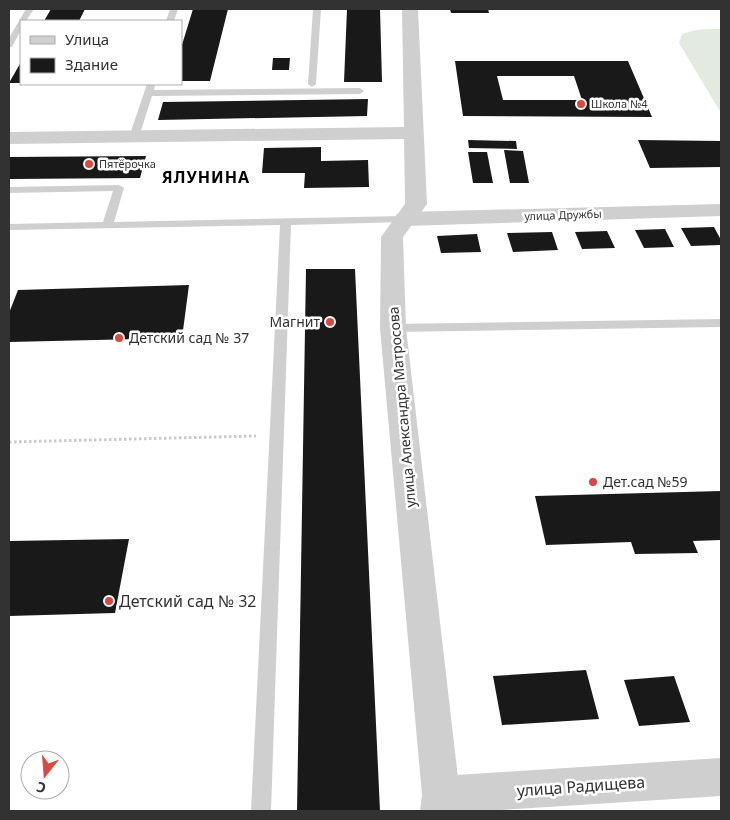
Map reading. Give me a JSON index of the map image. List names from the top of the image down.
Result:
{
  "streets": {
    "street": ["улица Дружбы", "улица Александра Матросова", "улица Радищева"]
  },
  "crossings": [
    ["улица Дружбы", "улица Александра Матросова"],
    ["улица Александра Матросова", "улица Радищева"]
  ],
  "districts": ["ЯЛУНИНА"],
  "places": [
    "Школа №4",
    "Пятёрочка",
    "Магнит",
    "Детский сад № 37",
    "Дет.сад №59",
    "Детский сад № 32"
  ],
  "legend": ["Улица", "Здание"],
  "north": "bottom"
}
